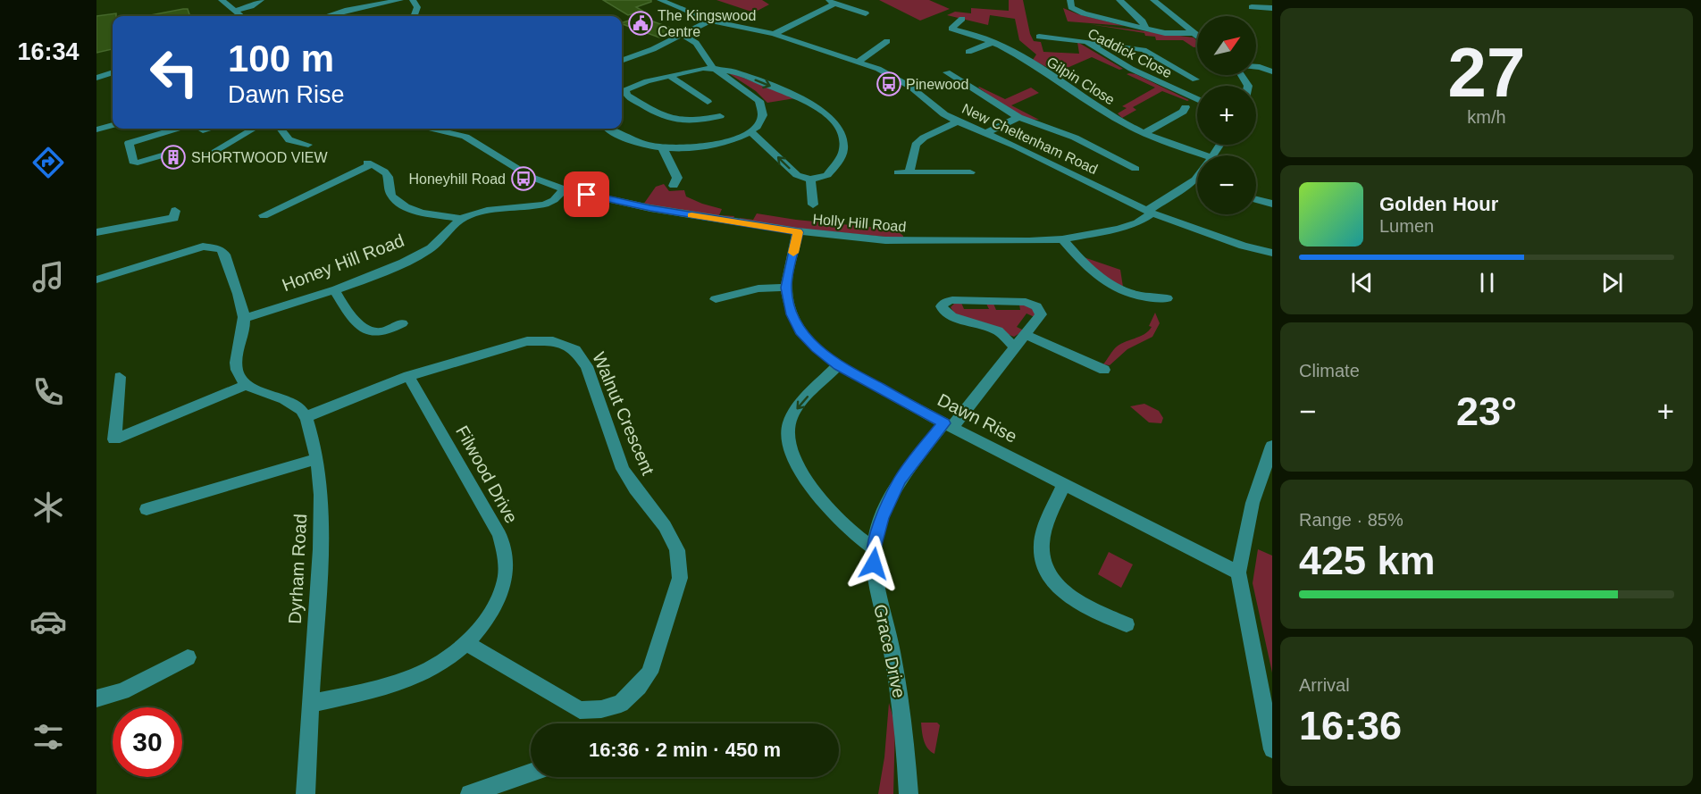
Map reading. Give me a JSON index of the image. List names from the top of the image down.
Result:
{
  "streets": {
    "street": [
      "Caddick Close",
      "Gilpin Close",
      "New Cheltenham Road",
      "Holly Hill Road",
      "Honey Hill Road",
      "Walnut Crescent",
      "Dawn Rise",
      "Filwood Drive",
      "Dyrham Road",
      "Grace Drive"
    ]
  },
  "crossings": [
    ["New Cheltenham Road", "Holly Hill Road"],
    ["Holly Hill Road", "Dawn Rise"],
    ["Walnut Crescent", "Filwood Drive"],
    ["Walnut Crescent", "Dyrham Road"],
    ["Dawn Rise", "Grace Drive"],
    ["Filwood Drive", "Dyrham Road"]
  ],
  "places": {
    "public building": ["The Kingswood Centre"],
    "bus stop": ["Pinewood", "Honeyhill Road"],
    "building": ["SHORTWOOD VIEW"]
  },
  "north": "top right",
  "page": {
    "tabs": "16:34",
    "tile": [
      ["27", "km/h"],
      "Climate",
      ["Range · 85%", "425 km"],
      ["Arrival", "16:36"]
    ],
    "map_buttons": ["+", "−"],
    "turn": ["100 m", "Dawn Rise"],
    "song": ["Golden Hour", "Lumen"],
    "heat": ["−", "23°", "+"],
    "limit": "30",
    "trip": "16:36 · 2 min · 450 m"
  }
}
